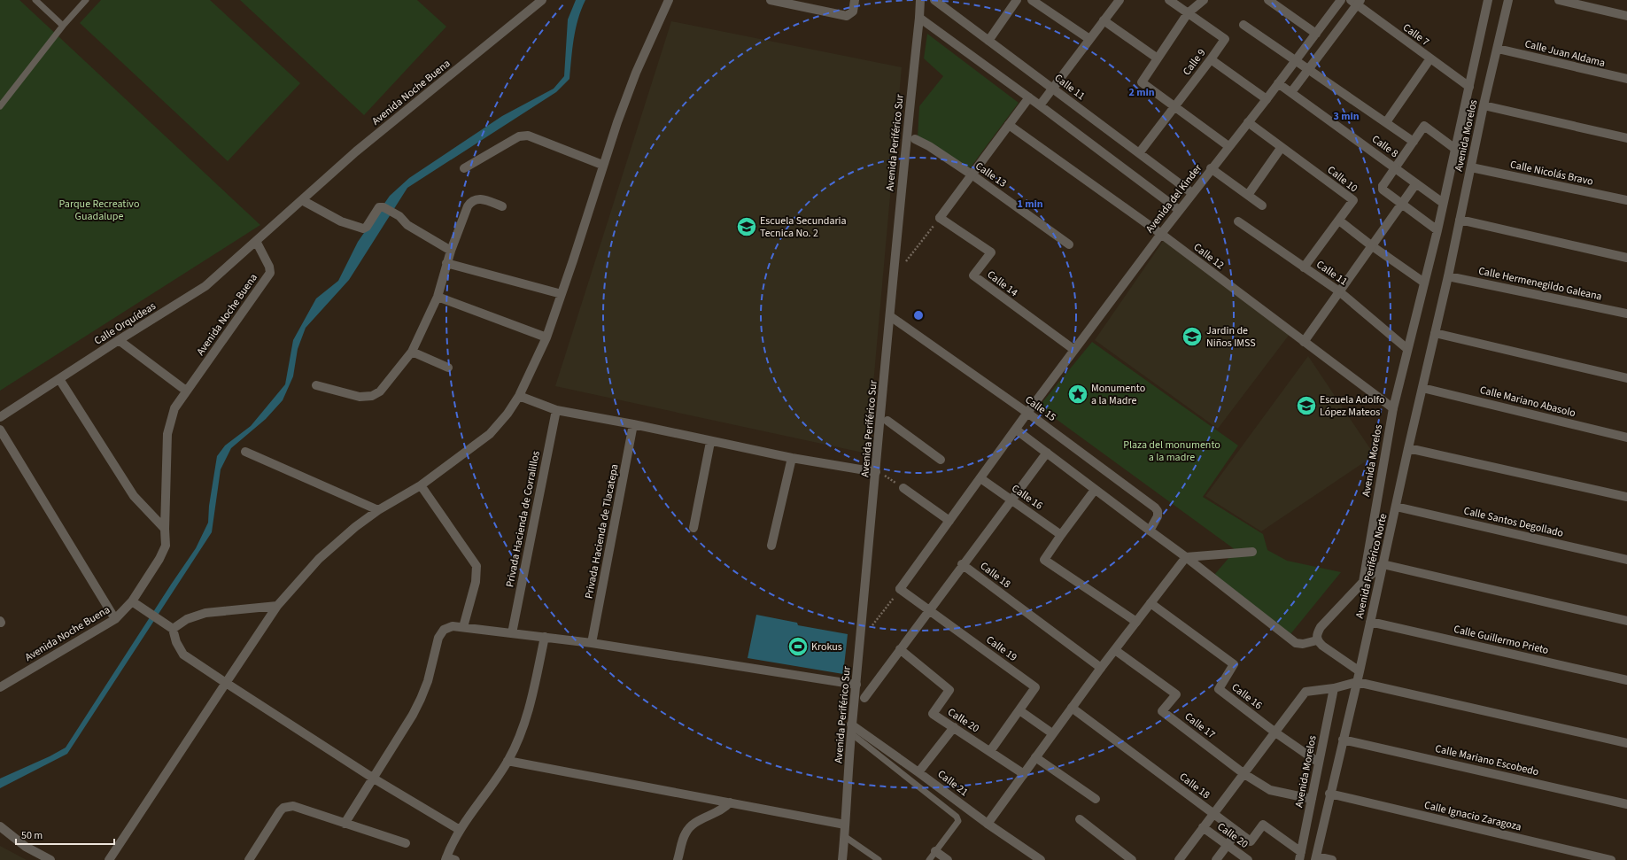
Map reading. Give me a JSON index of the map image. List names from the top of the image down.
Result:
{
  "streets": {
    "street": [
      "Calle 7",
      "Calle Juan Aldama",
      "Calle 9",
      "Calle 11",
      "Avenida Noche Buena",
      "Avenida Morelos",
      "Avenida Periférico Sur",
      "Calle 8",
      "Calle Nicolás Bravo",
      "Calle 13",
      "Calle 10",
      "Avenida del Kinder",
      "Calle 12",
      "Calle 14",
      "Calle Hermenegildo Galeana",
      "Calle Orquídeas",
      "Calle Mariano Abasolo",
      "Calle 15",
      "Calle 16",
      "Privada Hacienda de Corralillos",
      "Calle Santos Degollado",
      "Privada Hacienda de Tlacatepa",
      "Avenida Periférico Norte",
      "Calle 18",
      "Calle Guillermo Prieto",
      "Calle 19",
      "Calle 20",
      "Calle 17",
      "Calle Mariano Escobedo",
      "Calle 21",
      "Calle Ignacio Zaragoza"
    ]
  },
  "crossings": [
    ["Calle 7", "Avenida Morelos"],
    ["Calle Juan Aldama", "Avenida Morelos"],
    ["Calle 9", "Calle 11"],
    ["Calle 11", "Avenida Morelos"],
    ["Calle 11", "Avenida del Kinder"],
    ["Avenida Noche Buena", "Calle Orquídeas"],
    ["Avenida Morelos", "Calle 8"],
    ["Avenida Morelos", "Calle Nicolás Bravo"],
    ["Avenida Morelos", "Calle 12"],
    ["Avenida Morelos", "Calle Hermenegildo Galeana"],
    ["Avenida Morelos", "Calle 16"],
    ["Avenida Morelos", "Avenida Periférico Norte"],
    ["Avenida Morelos", "Calle 18"],
    ["Avenida Morelos", "Calle 17"],
    ["Avenida Periférico Sur", "Calle 15"],
    ["Avenida Periférico Sur", "Calle 21"],
    ["Calle 8", "Avenida del Kinder"],
    ["Calle 10", "Avenida del Kinder"],
    ["Avenida del Kinder", "Calle 12"],
    ["Avenida del Kinder", "Calle 14"],
    ["Avenida del Kinder", "Calle 15"],
    ["Avenida del Kinder", "Calle 16"],
    ["Avenida del Kinder", "Calle 19"],
    ["Calle Hermenegildo Galeana", "Avenida Periférico Norte"],
    ["Calle Mariano Abasolo", "Avenida Periférico Norte"],
    ["Calle Santos Degollado", "Avenida Periférico Norte"],
    ["Avenida Periférico Norte", "Calle Guillermo Prieto"],
    ["Avenida Periférico Norte", "Calle Mariano Escobedo"],
    ["Avenida Periférico Norte", "Calle Ignacio Zaragoza"]
  ],
  "parks": ["Parque Recreativo Guadalupe", "Plaza del monumento a la madre"],
  "places": {
    "school or university": ["Escuela Secundaria Tecnica No. 2", "Jardin de Niños IMSS", "Escuela Adolfo López Mateos"],
    "place": ["Monumento a la Madre"],
    "sports": ["Krokus"]
  },
  "scale_bar": "50 m",
  "rings": ["2 min", "3 min", "1 min"]
}
